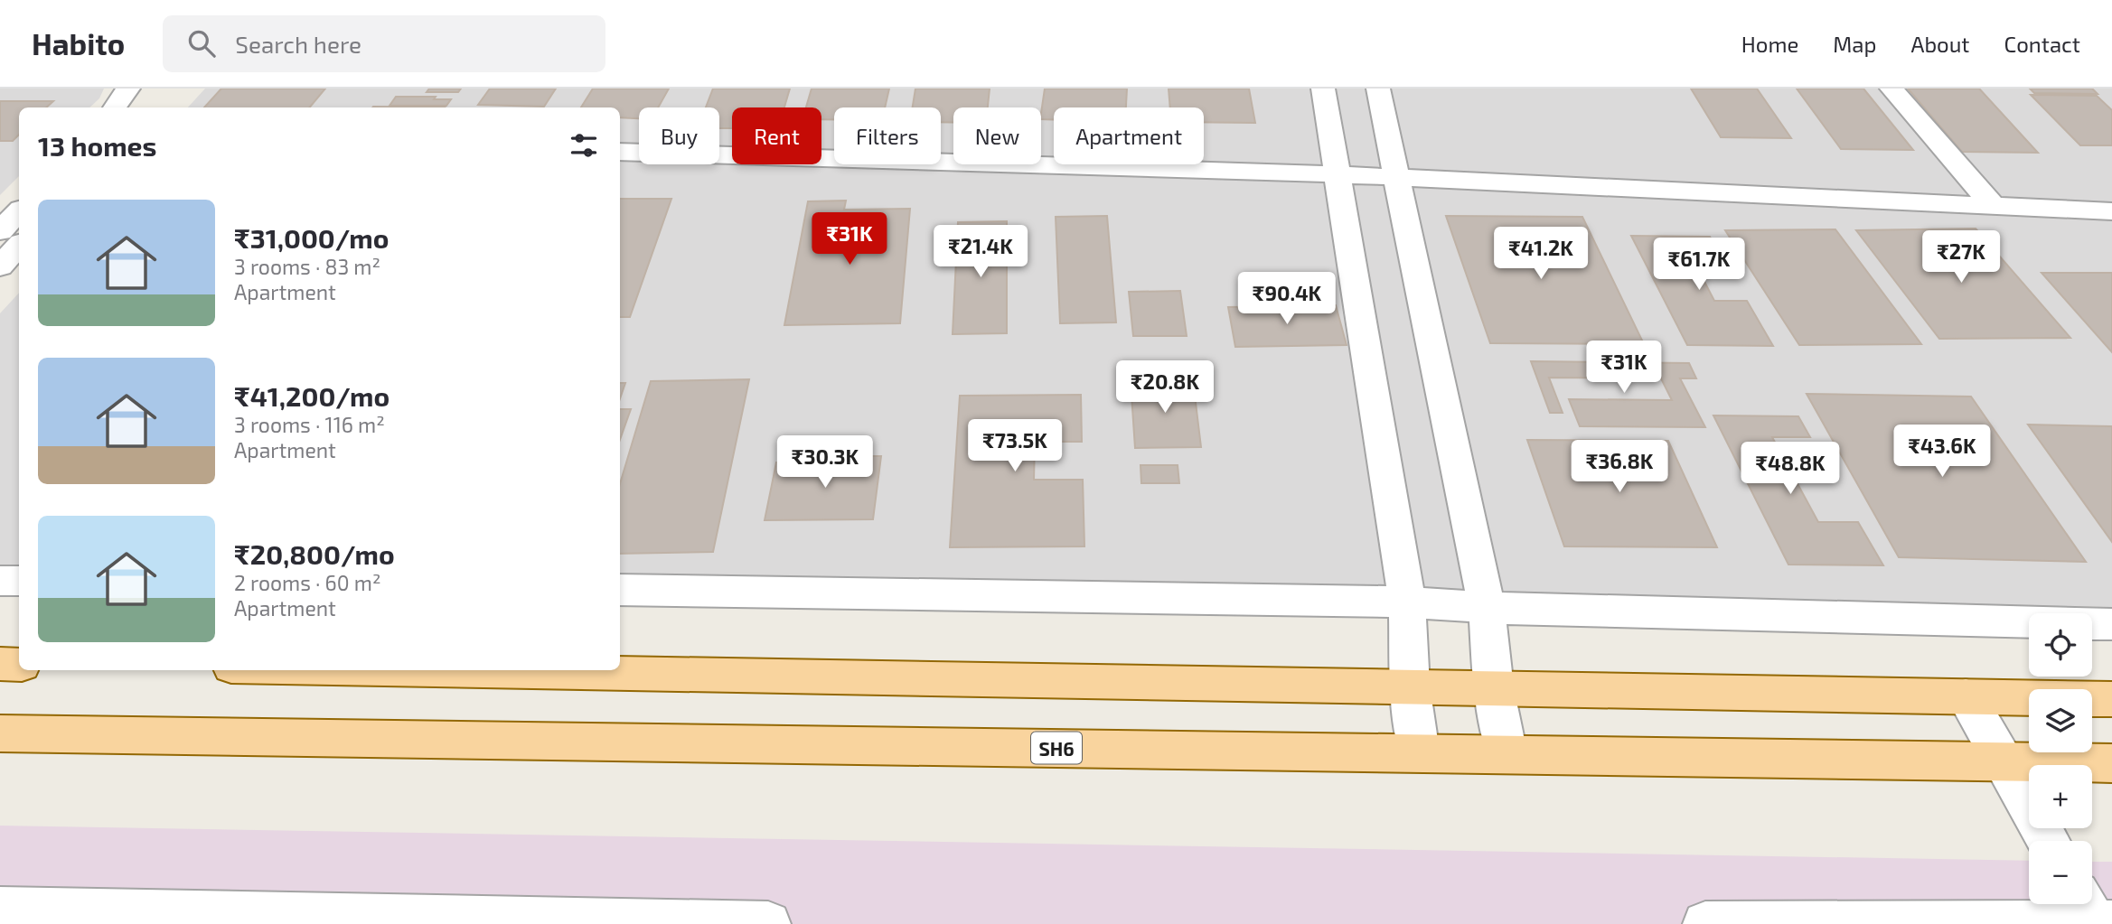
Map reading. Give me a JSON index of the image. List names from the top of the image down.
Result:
{
  "streets": {
    "main road": ["SH6"]
  },
  "page": {
    "header": "Habito",
    "search": "Search here",
    "nav": [
      "Home",
      "Map",
      "About",
      "Contact"
    ],
    "chip": [
      "Buy",
      "Rent",
      "Filters",
      "New",
      "Apartment"
    ],
    "heading": "13 homes",
    "list": [
      {
        "name": "₹31,000/mo",
        "note": "3 rooms · 83 m² · Apartment"
      },
      {
        "name": "₹41,200/mo",
        "note": "3 rooms · 116 m² · Apartment"
      },
      {
        "name": "₹20,800/mo",
        "note": "2 rooms · 60 m² · Apartment"
      }
    ],
    "price": [
      "₹31K",
      "₹21.4K",
      "₹41.2K",
      "₹27K",
      "₹61.7K",
      "₹90.4K",
      "₹31K",
      "₹20.8K",
      "₹73.5K",
      "₹43.6K",
      "₹30.3K",
      "₹36.8K",
      "₹48.8K"
    ],
    "map_buttons": ["+", "−"]
  }
}
